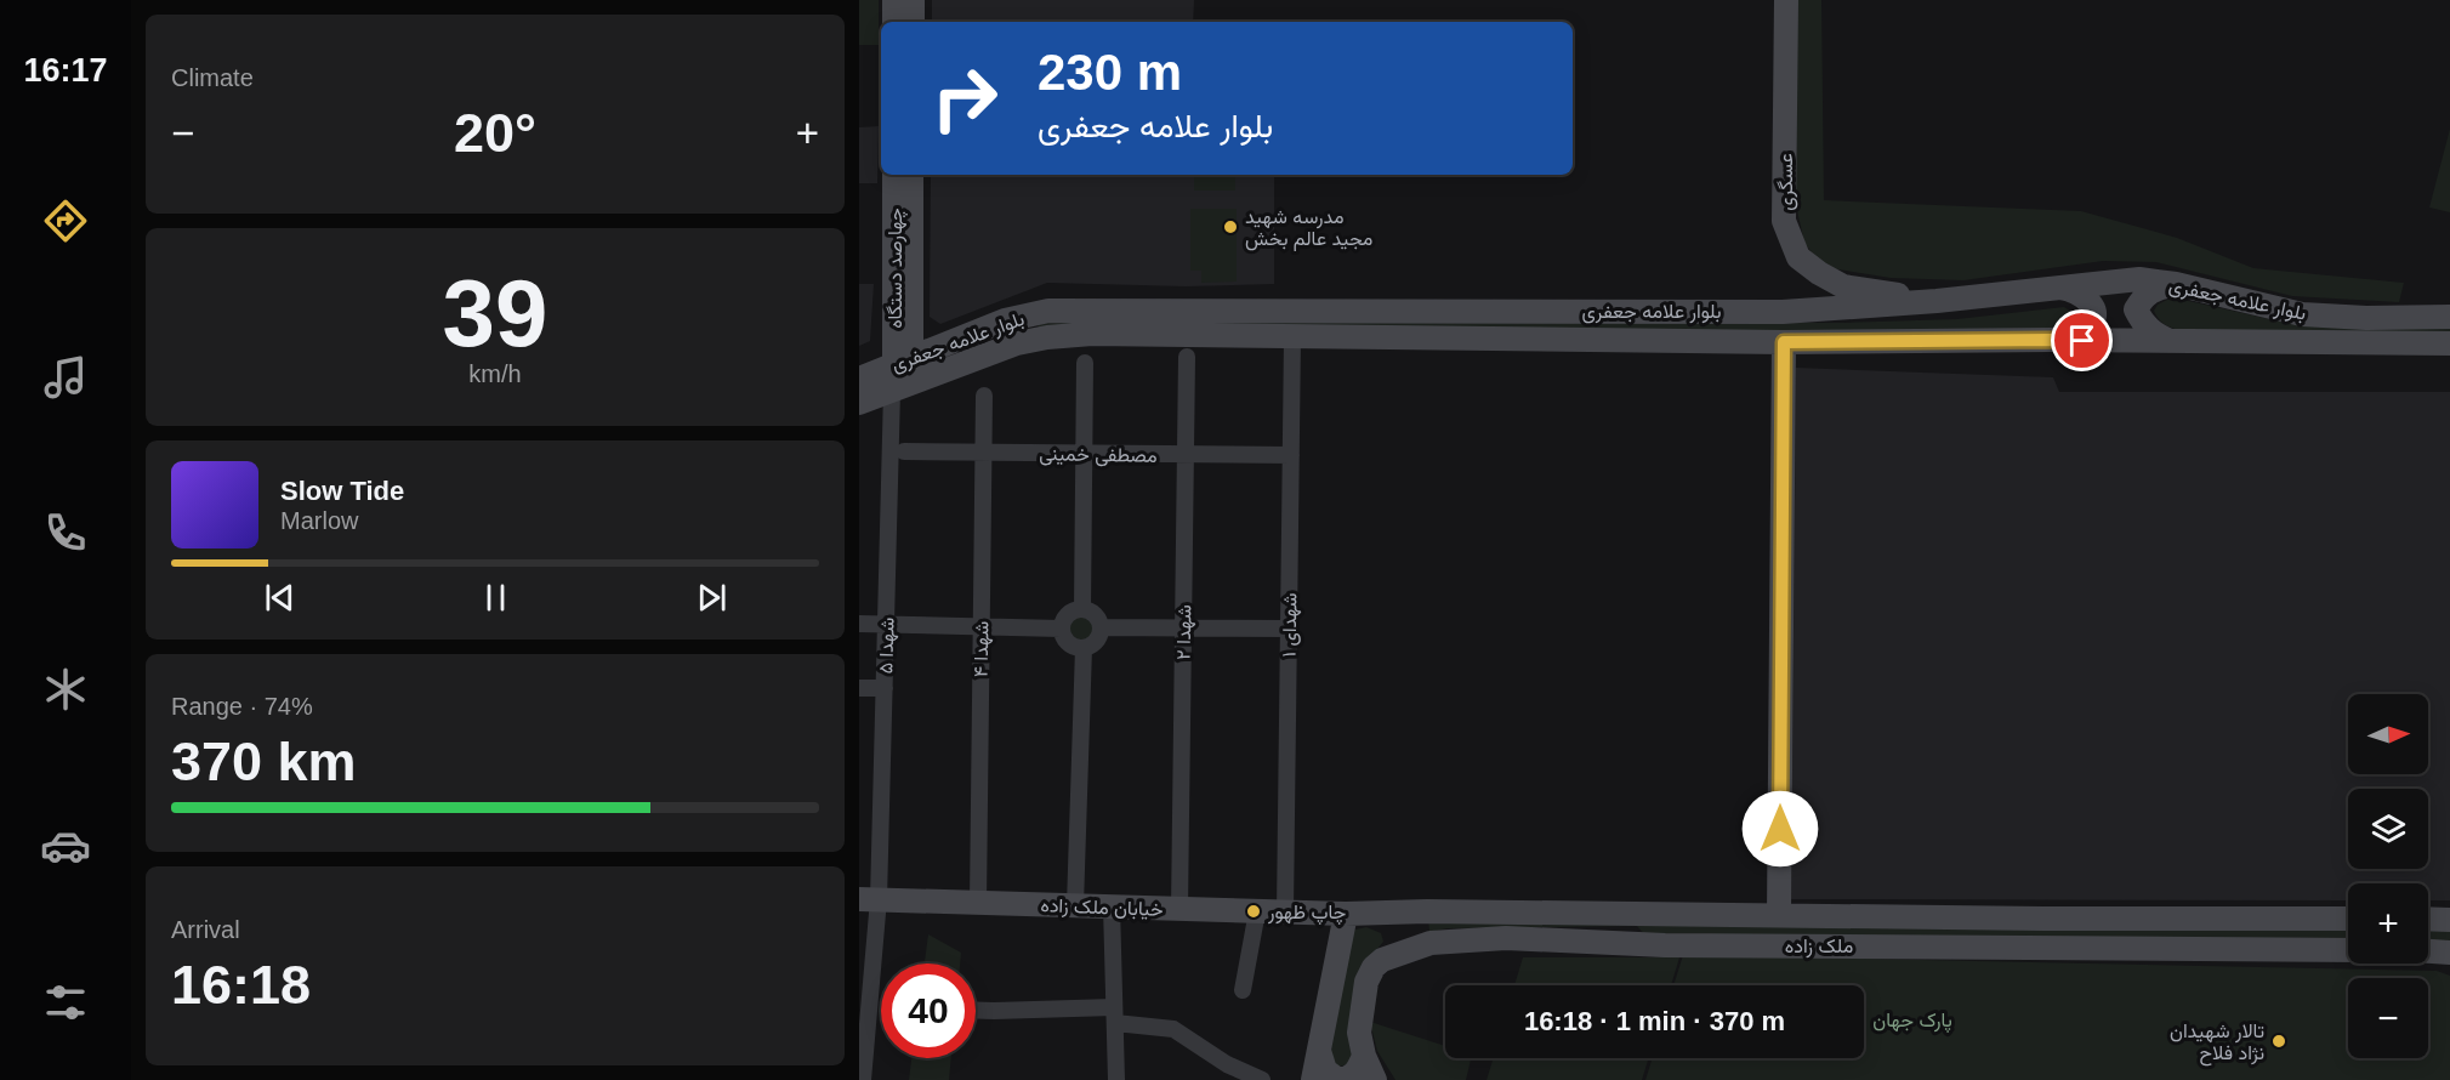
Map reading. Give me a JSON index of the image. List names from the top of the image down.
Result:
{
  "streets": {
    "main road": [
      "عسگری",
      "چهارصد دستگاه",
      "بلوار علامه جعفری",
      "خیابان ملک زاده",
      "ملک زاده"
    ],
    "street": [
      "مصطفی خمینی",
      "شهدای ۱",
      "شهدا ۲",
      "شهدا ۵",
      "شهدا ۴"
    ]
  },
  "crossings": [
    ["عسگری", "بلوار علامه جعفری"],
    ["چهارصد دستگاه", "بلوار علامه جعفری"],
    ["بلوار علامه جعفری", "شهدای ۱"],
    ["بلوار علامه جعفری", "شهدا ۵"],
    ["مصطفی خمینی", "شهدای ۱"],
    ["مصطفی خمینی", "شهدا ۲"],
    ["مصطفی خمینی", "شهدا ۴"],
    ["شهدای ۱", "خیابان ملک زاده"],
    ["شهدا ۲", "خیابان ملک زاده"],
    ["شهدا ۵", "خیابان ملک زاده"],
    ["شهدا ۴", "خیابان ملک زاده"],
    ["خیابان ملک زاده", "ملک زاده"]
  ],
  "parks": ["پارک جهان"],
  "places": ["مدرسه شهید مجید عالم بخش", "چاپ ظهور", "تالار شهیدان نژاد فلاح"],
  "north": "right",
  "page": {
    "tabs": "16:17",
    "tile": [
      "Climate",
      ["39", "km/h"],
      ["Range · 74%", "370 km"],
      ["Arrival", "16:18"]
    ],
    "turn": ["230 m", "بلوار علامه جعفری"],
    "heat": ["−", "20°", "+"],
    "song": ["Slow Tide", "Marlow"],
    "map_buttons": ["+", "−"],
    "limit": "40",
    "trip": "16:18 · 1 min · 370 m"
  }
}
